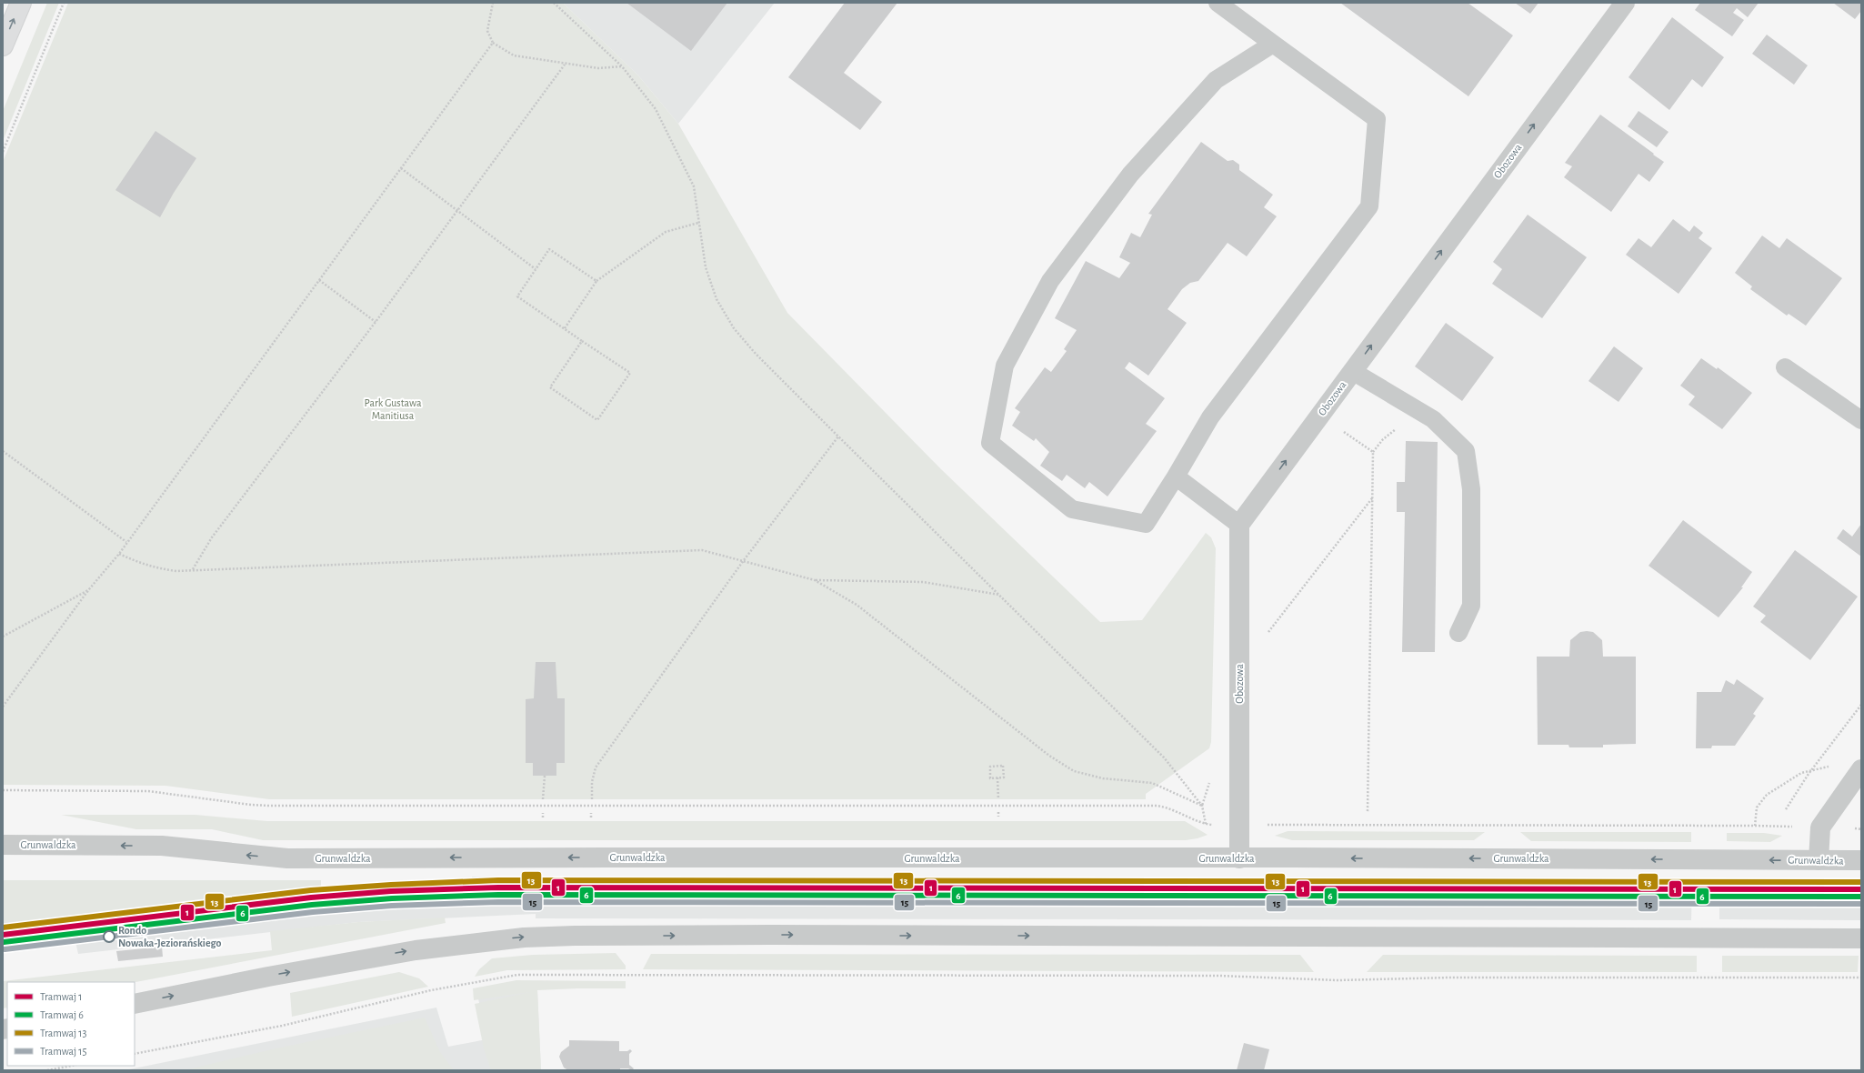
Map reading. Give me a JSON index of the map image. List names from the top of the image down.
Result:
{
  "streets": {
    "street": ["Obozowa", "Grunwaldzka"]
  },
  "crossings": [
    ["Obozowa", "Grunwaldzka"]
  ],
  "one_way": ["Obozowa"],
  "parks": ["Park Gustawa Manitiusa"],
  "places": ["Rondo Nowaka-Jeziorańskiego"],
  "lines": [
    "tram line 13",
    "tram line 1",
    "tram line 6",
    "tram line 15"
  ],
  "legend": [
    "Tramwaj 1",
    "Tramwaj 6",
    "Tramwaj 13",
    "Tramwaj 15"
  ]
}
